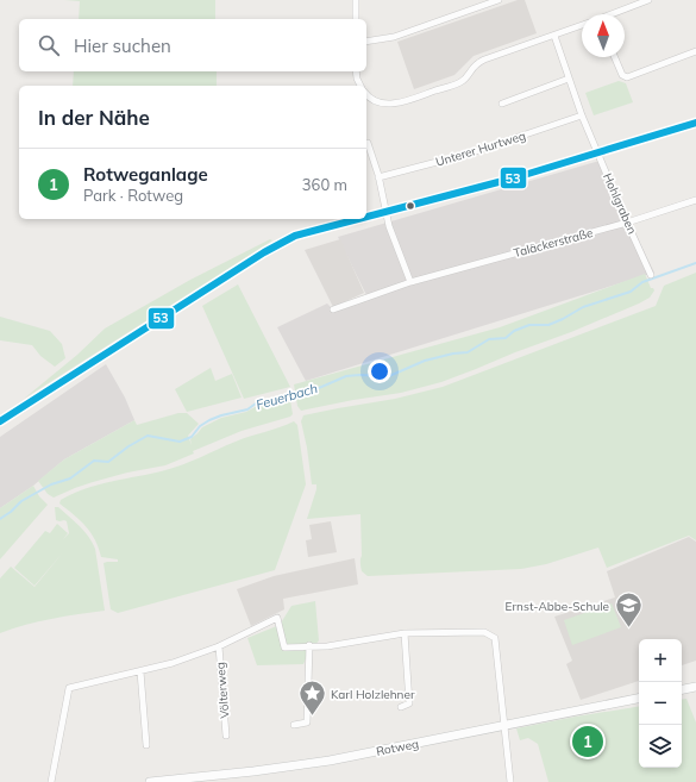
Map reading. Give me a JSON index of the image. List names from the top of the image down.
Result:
{
  "streets": {
    "main road": ["Rotweg"],
    "street": [
      "Unterer Hurtweg",
      "Hohlgraben",
      "Taläckerstraße",
      "Völterweg"
    ]
  },
  "crossings": [
    ["Unterer Hurtweg", "Hohlgraben"],
    ["Hohlgraben", "Taläckerstraße"]
  ],
  "water": ["Feuerbach"],
  "places": {
    "school or university": ["Ernst-Abbe-Schule"],
    "place": ["Karl Holzlehner"]
  },
  "lines": ["transit line 53"],
  "north": "top",
  "page": {
    "search": "Hier suchen",
    "heading": "In der Nähe",
    "list": [
      {
        "mark": "1",
        "name": "Rotweganlage",
        "note": "Park · Rotweg",
        "value": "360 m"
      }
    ],
    "map_buttons": ["+", "−"],
    "pins": "1"
  }
}
